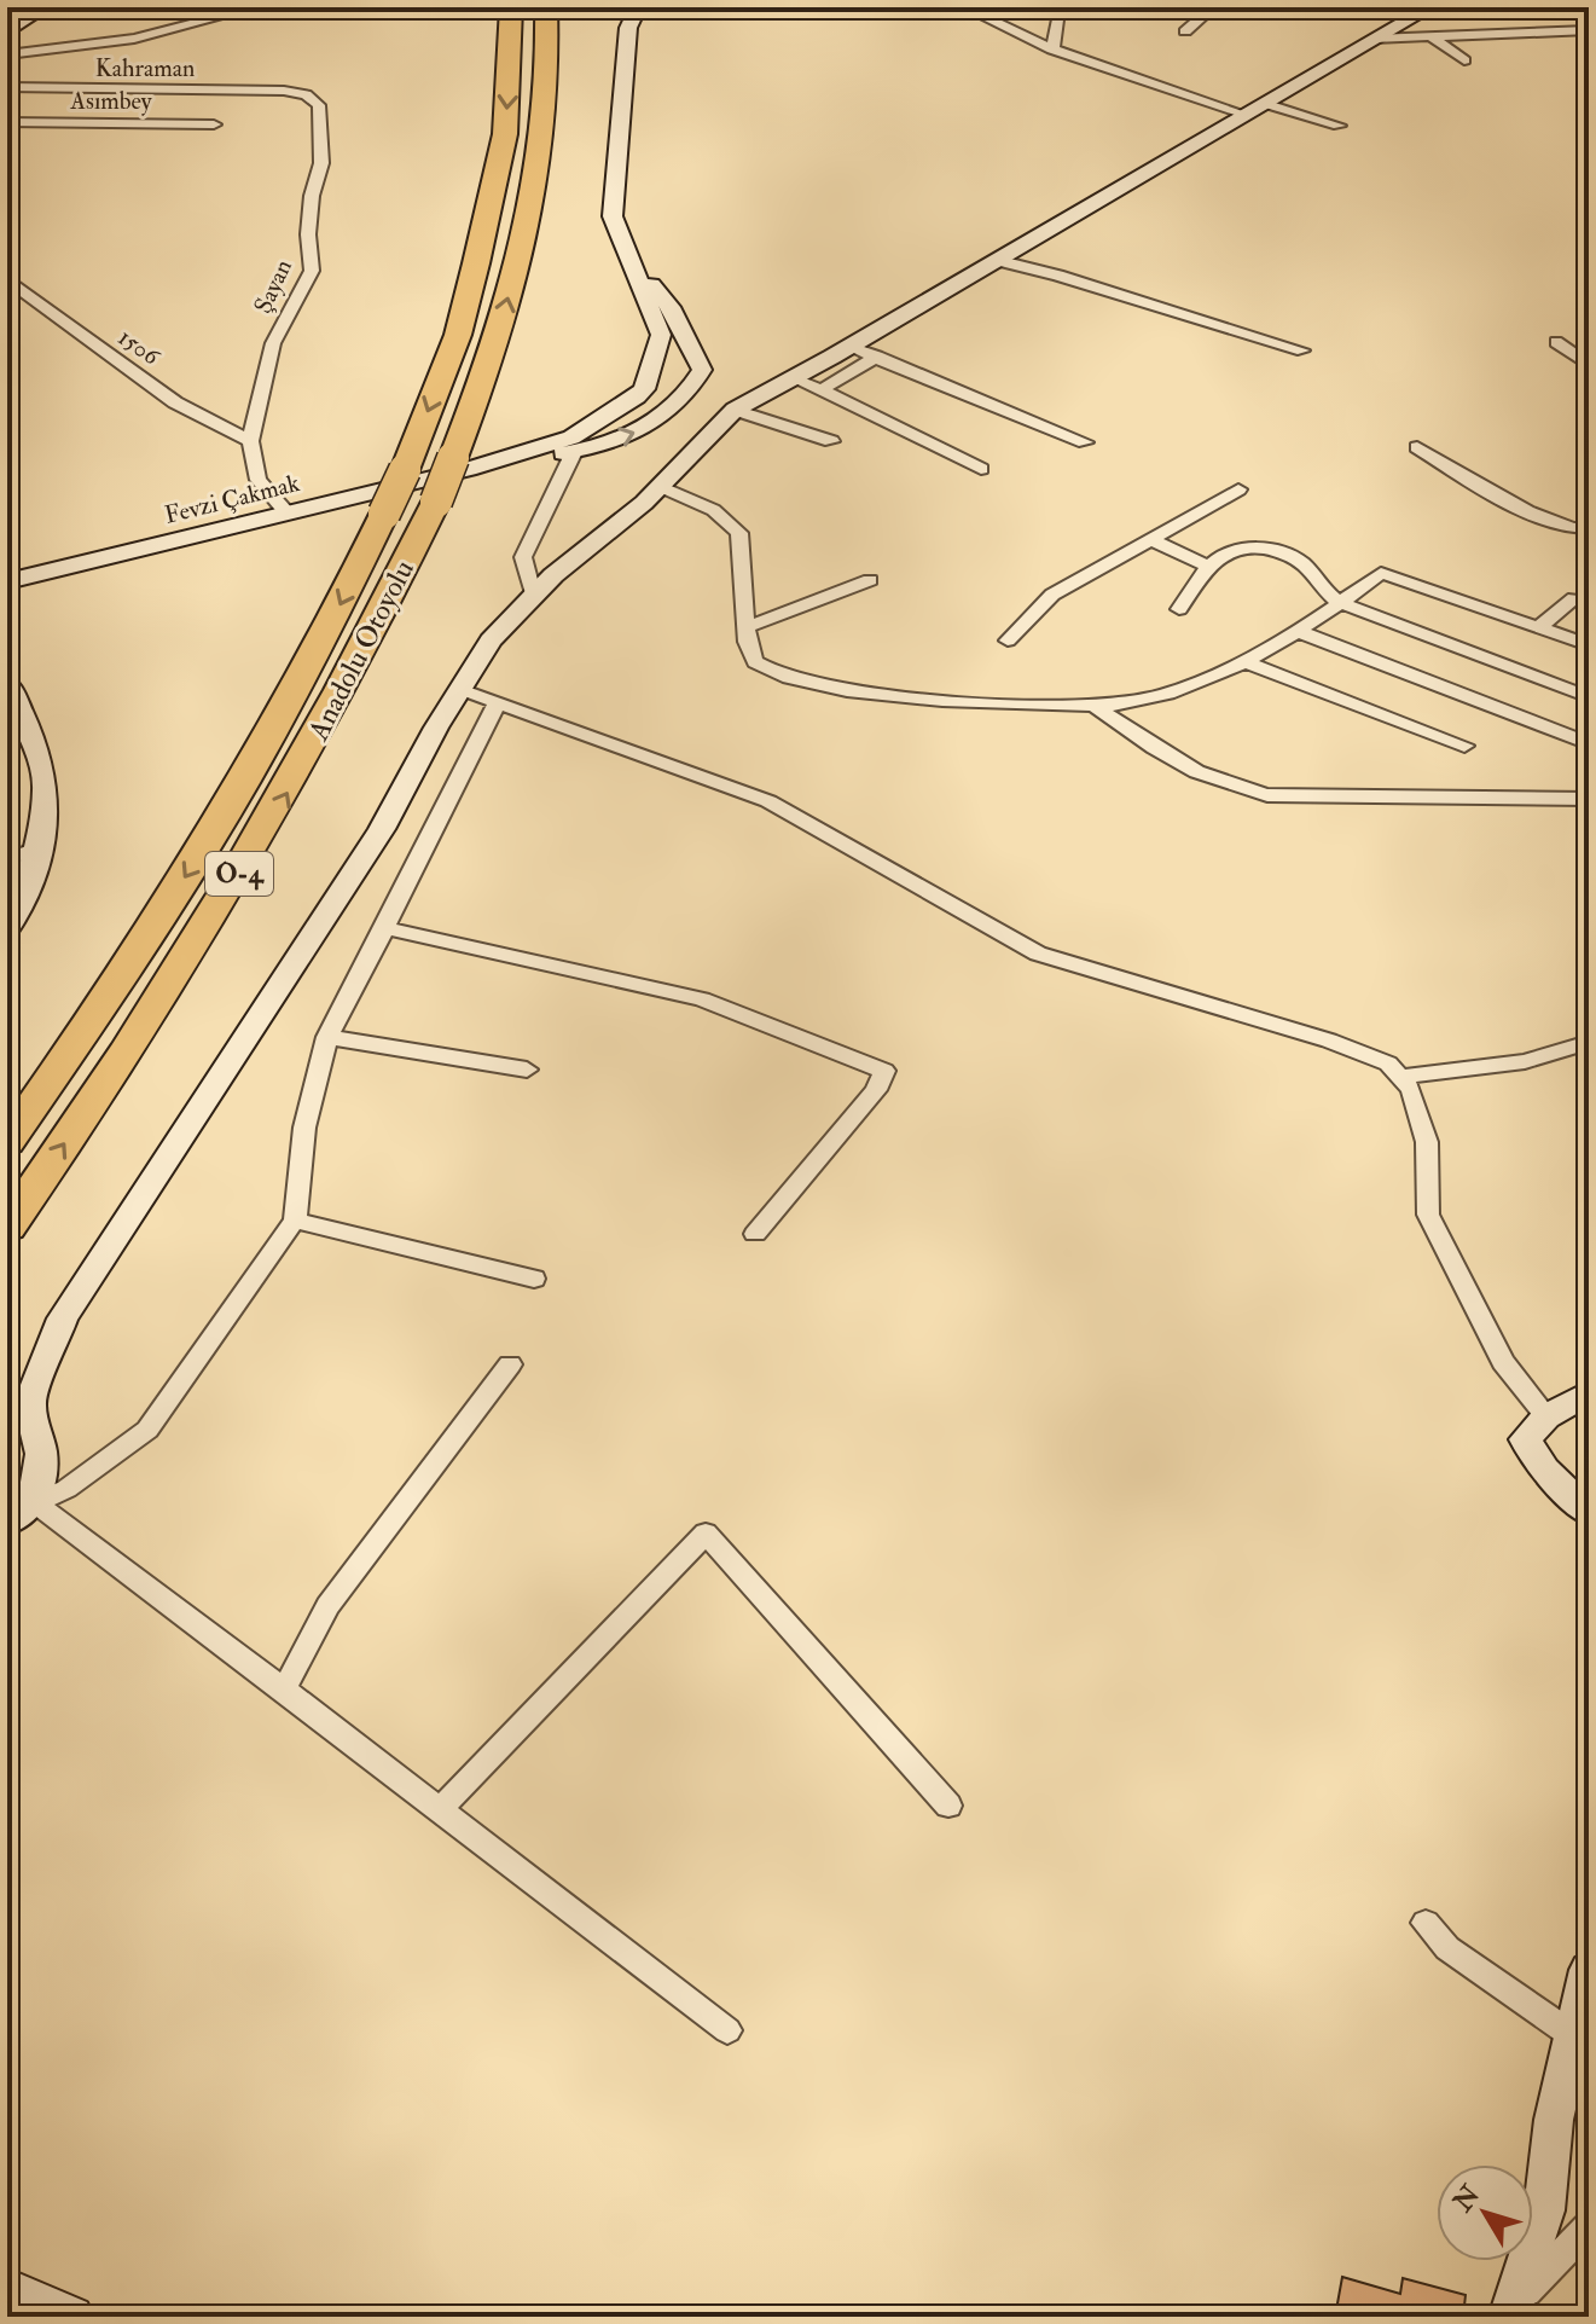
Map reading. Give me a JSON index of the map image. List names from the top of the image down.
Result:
{
  "streets": {
    "highway": ["Anadolu Otoyolu", "O-4"],
    "street": [
      "Kahraman",
      "Asımbey",
      "Şayan",
      "1506",
      "Fevzi Çakmak"
    ]
  },
  "crossings": [
    ["Kahraman", "Şayan"],
    ["Şayan", "1506"],
    ["Fevzi Çakmak", "Anadolu Otoyolu"]
  ],
  "north": "top left"
}
